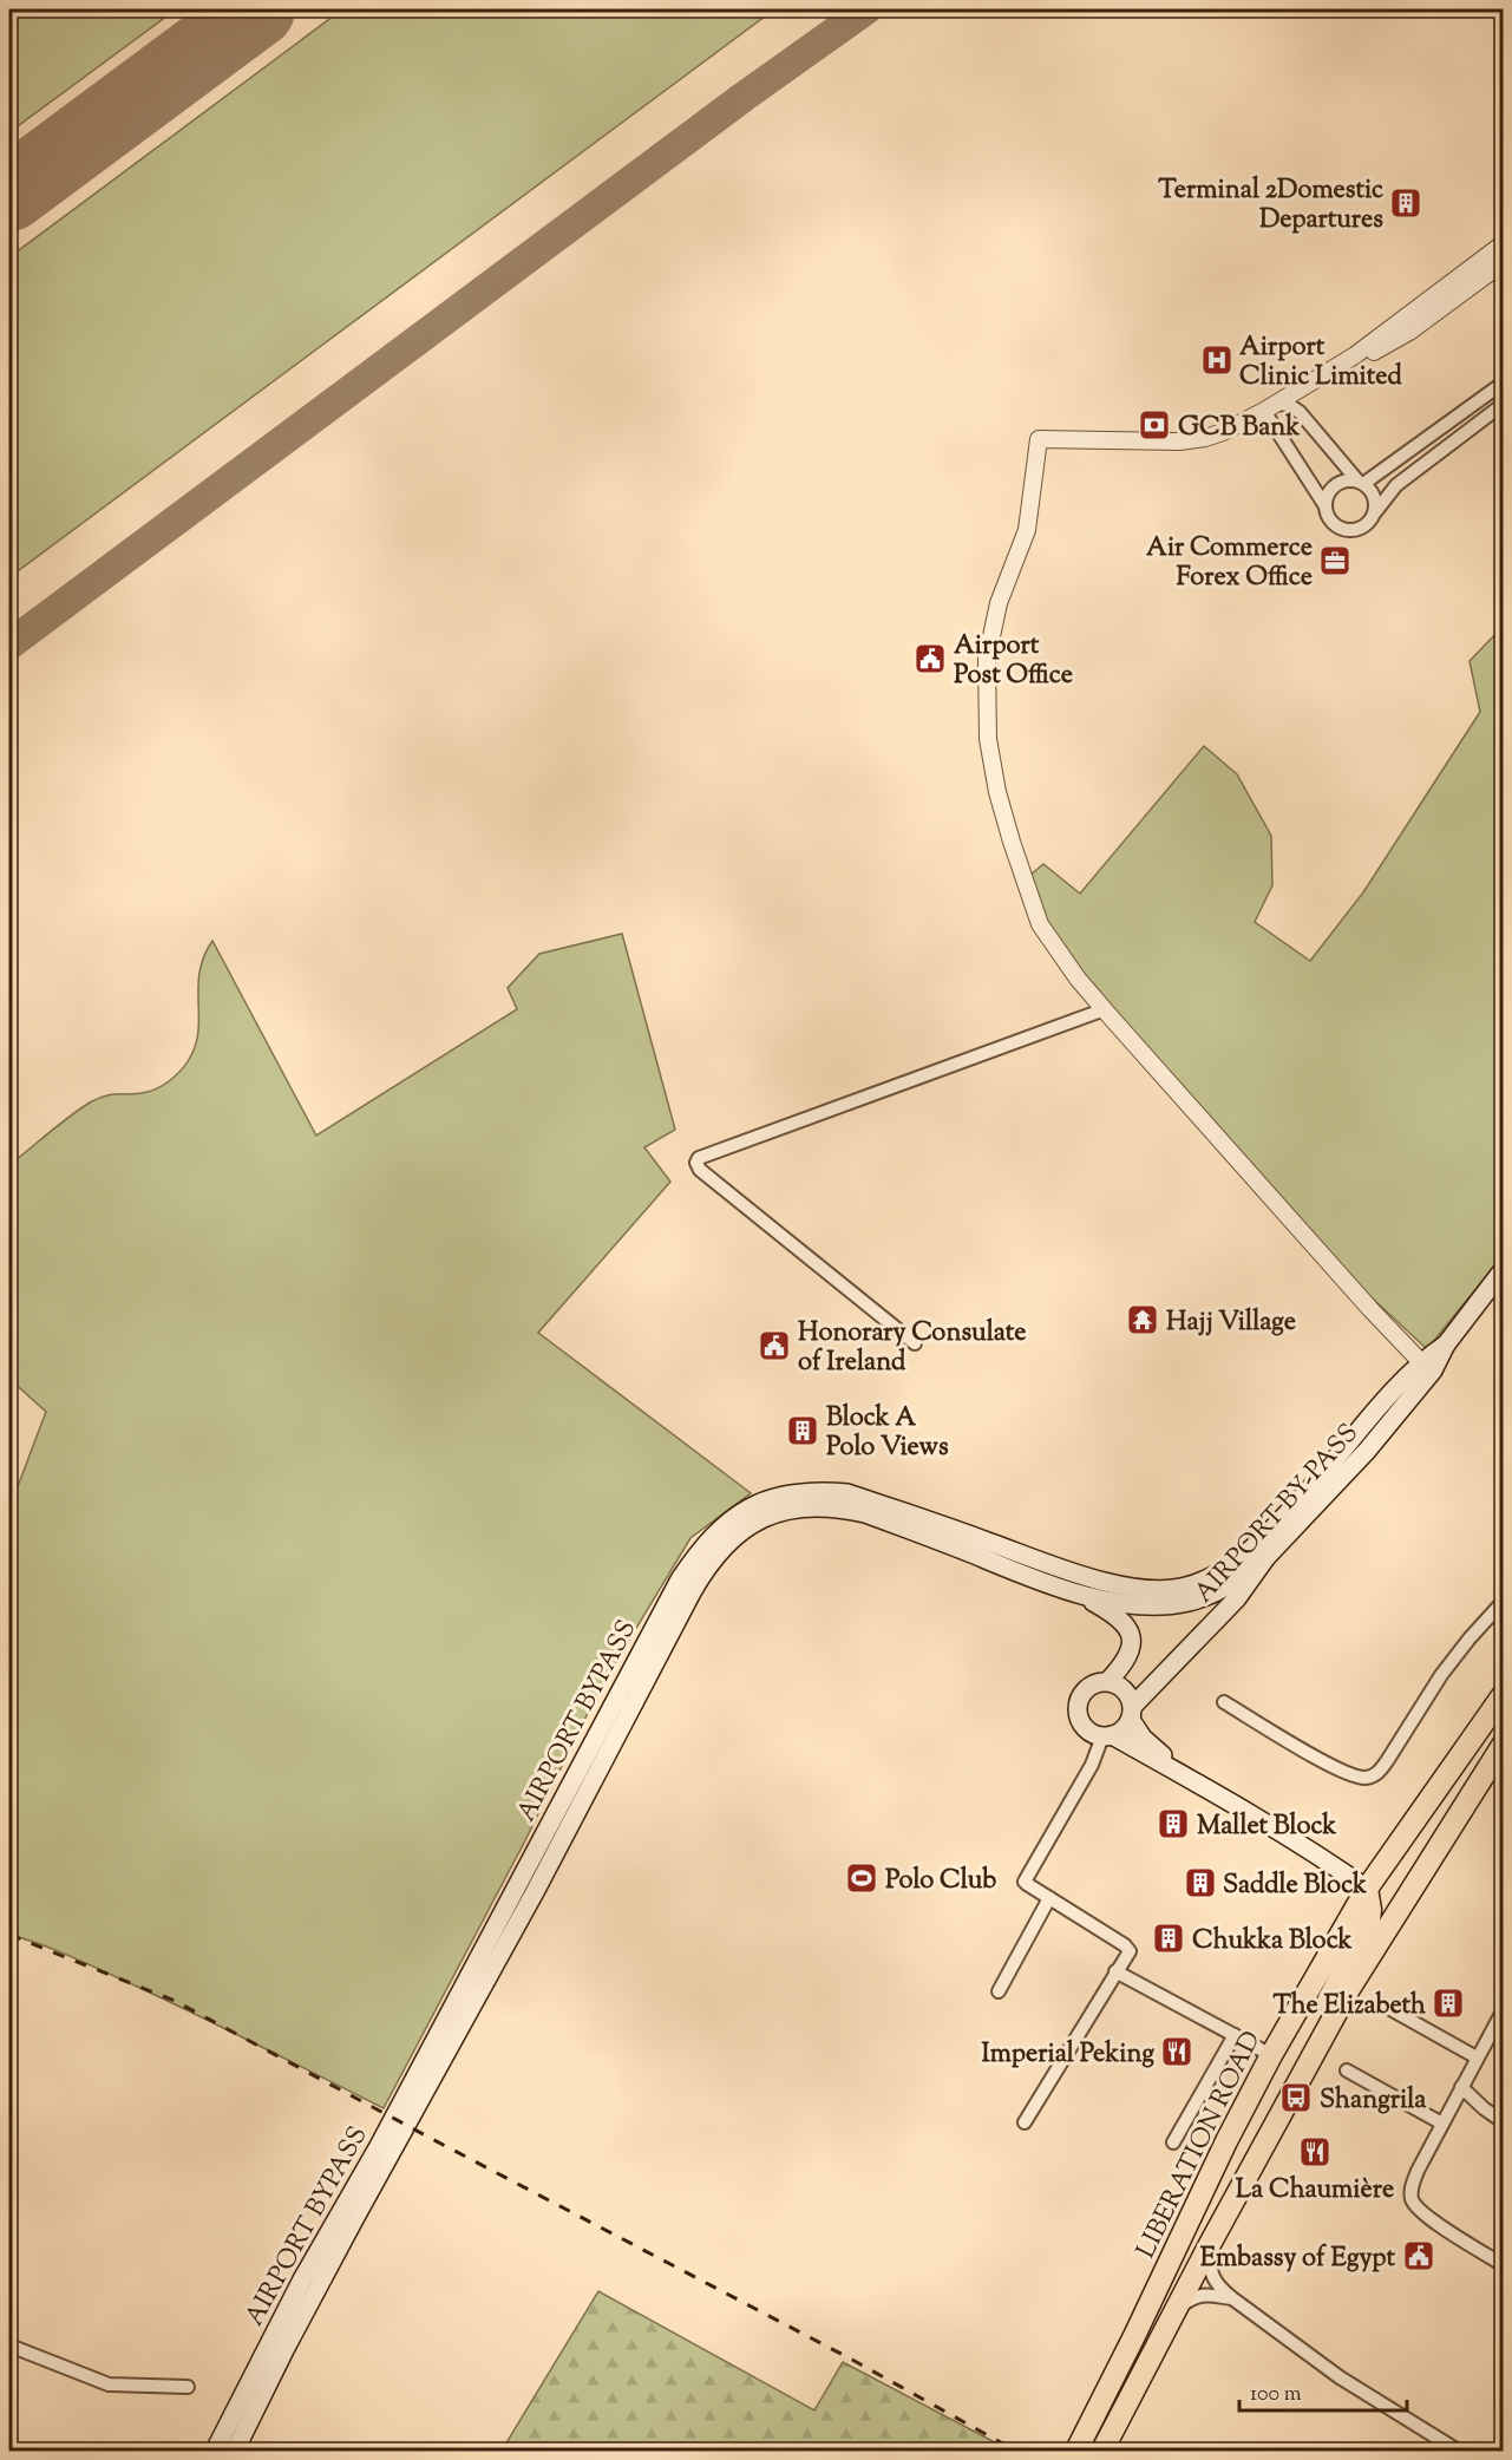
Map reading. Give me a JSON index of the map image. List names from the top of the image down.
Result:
{
  "streets": {
    "highway": ["LIBERATION ROAD"],
    "main road": ["AIRPORT BY-PASS", "AIRPORT BYPASS"]
  },
  "crossings": [
    ["AIRPORT BY-PASS", "AIRPORT BYPASS"]
  ],
  "places": {
    "building": [
      "Terminal 2Domestic Departures",
      "Block A Polo Views",
      "Mallet Block",
      "Saddle Block",
      "Chukka Block",
      "The Elizabeth"
    ],
    "hospital": ["Airport Clinic Limited"],
    "bank": ["GCB Bank"],
    "office": ["Air Commerce Forex Office"],
    "public building": ["Airport Post Office", "Honorary Consulate of Ireland", "Embassy of Egypt"],
    "temple": ["Hajj Village"],
    "sports": ["Polo Club"],
    "restaurant": ["Imperial Peking", "La Chaumière"],
    "bus stop": ["Shangrila"]
  },
  "scale_bar": "100 m"
}
